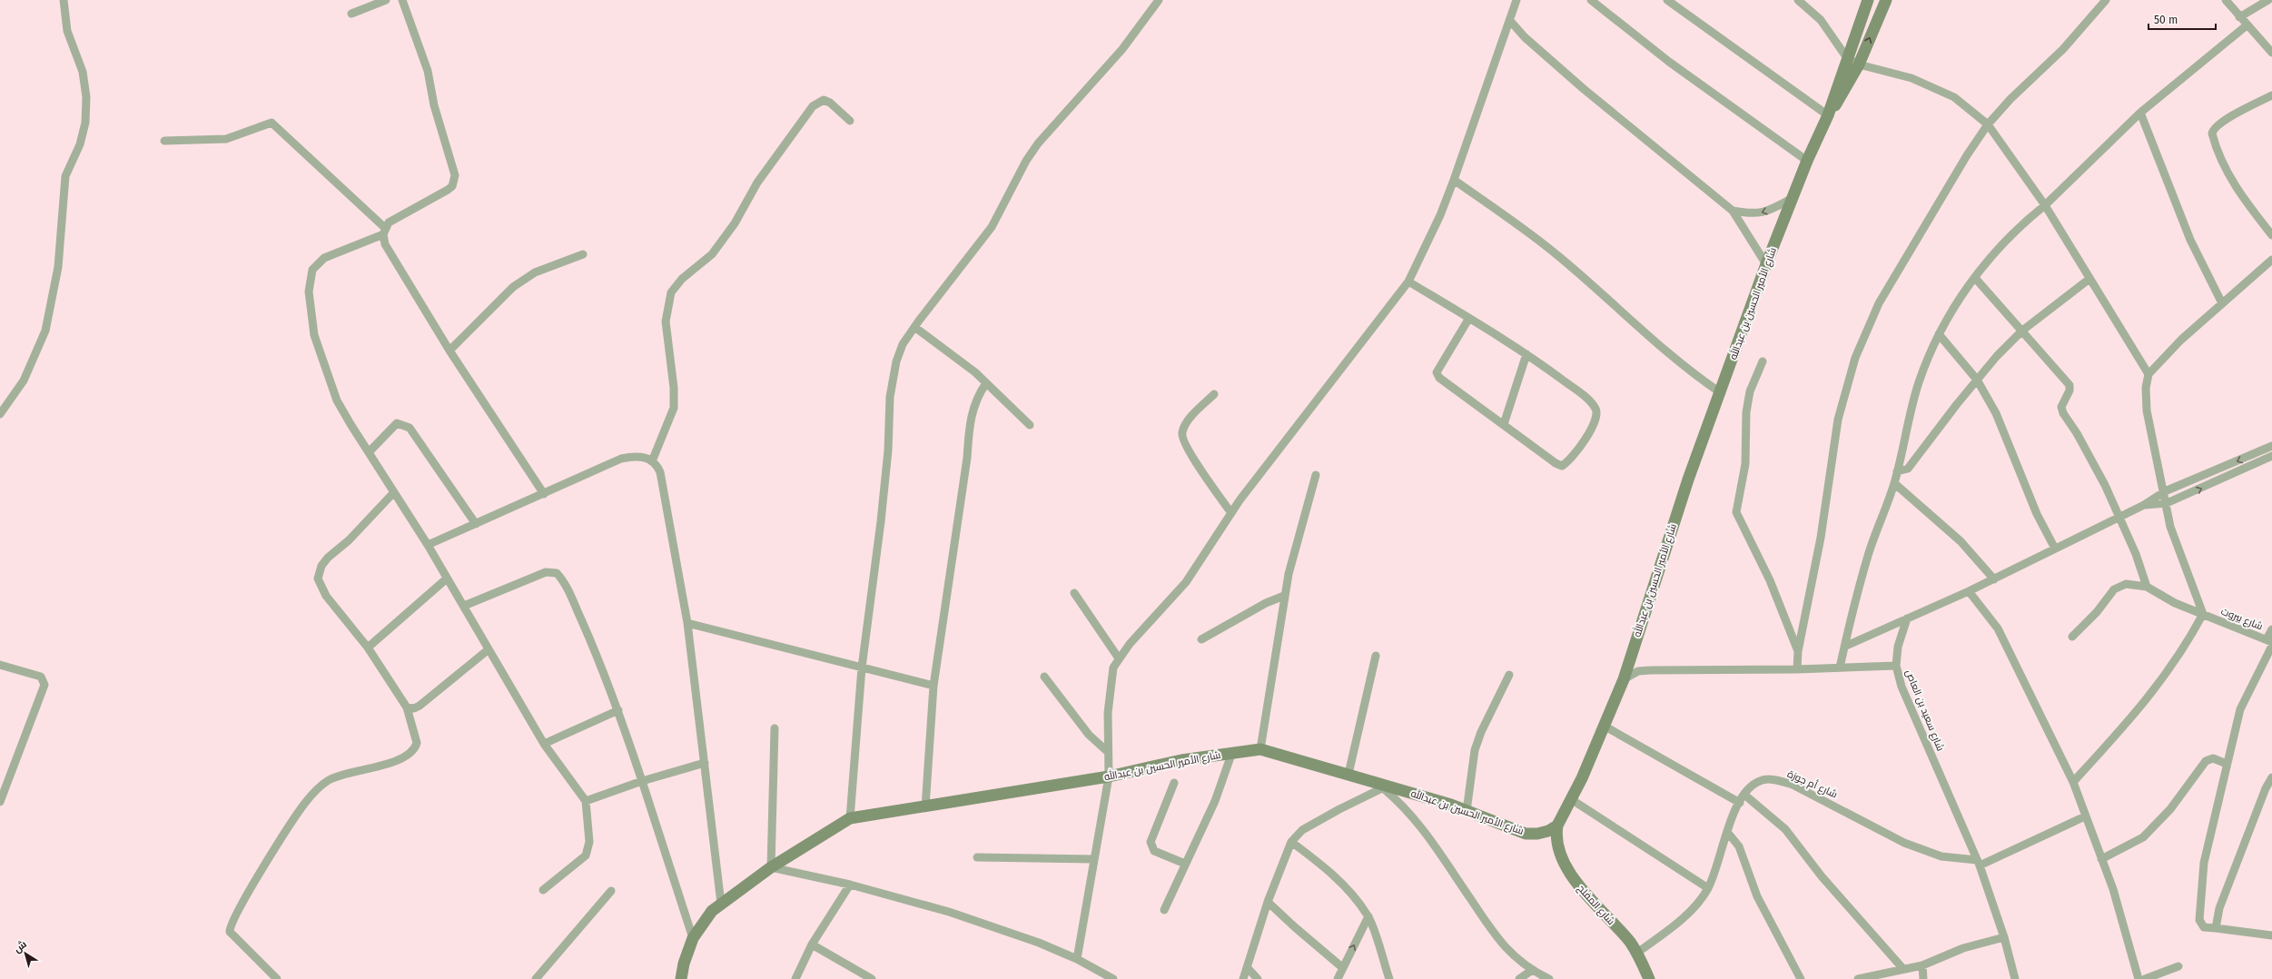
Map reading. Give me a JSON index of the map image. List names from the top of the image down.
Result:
{
  "streets": {
    "street": [
      "شارع الأمير الحسين بن عبدالله",
      "شارع بيروت",
      "شارع سعيد بن العاص",
      "شارع أم جوزة",
      "شارع المفلح"
    ]
  },
  "crossings": [
    ["شارع الأمير الحسين بن عبدالله", "شارع سعيد بن العاص"],
    ["شارع الأمير الحسين بن عبدالله", "شارع المفلح"],
    ["شارع سعيد بن العاص", "شارع أم جوزة"],
    ["شارع أم جوزة", "شارع المفلح"]
  ],
  "scale_bar": "50 m",
  "north": "top left"
}
